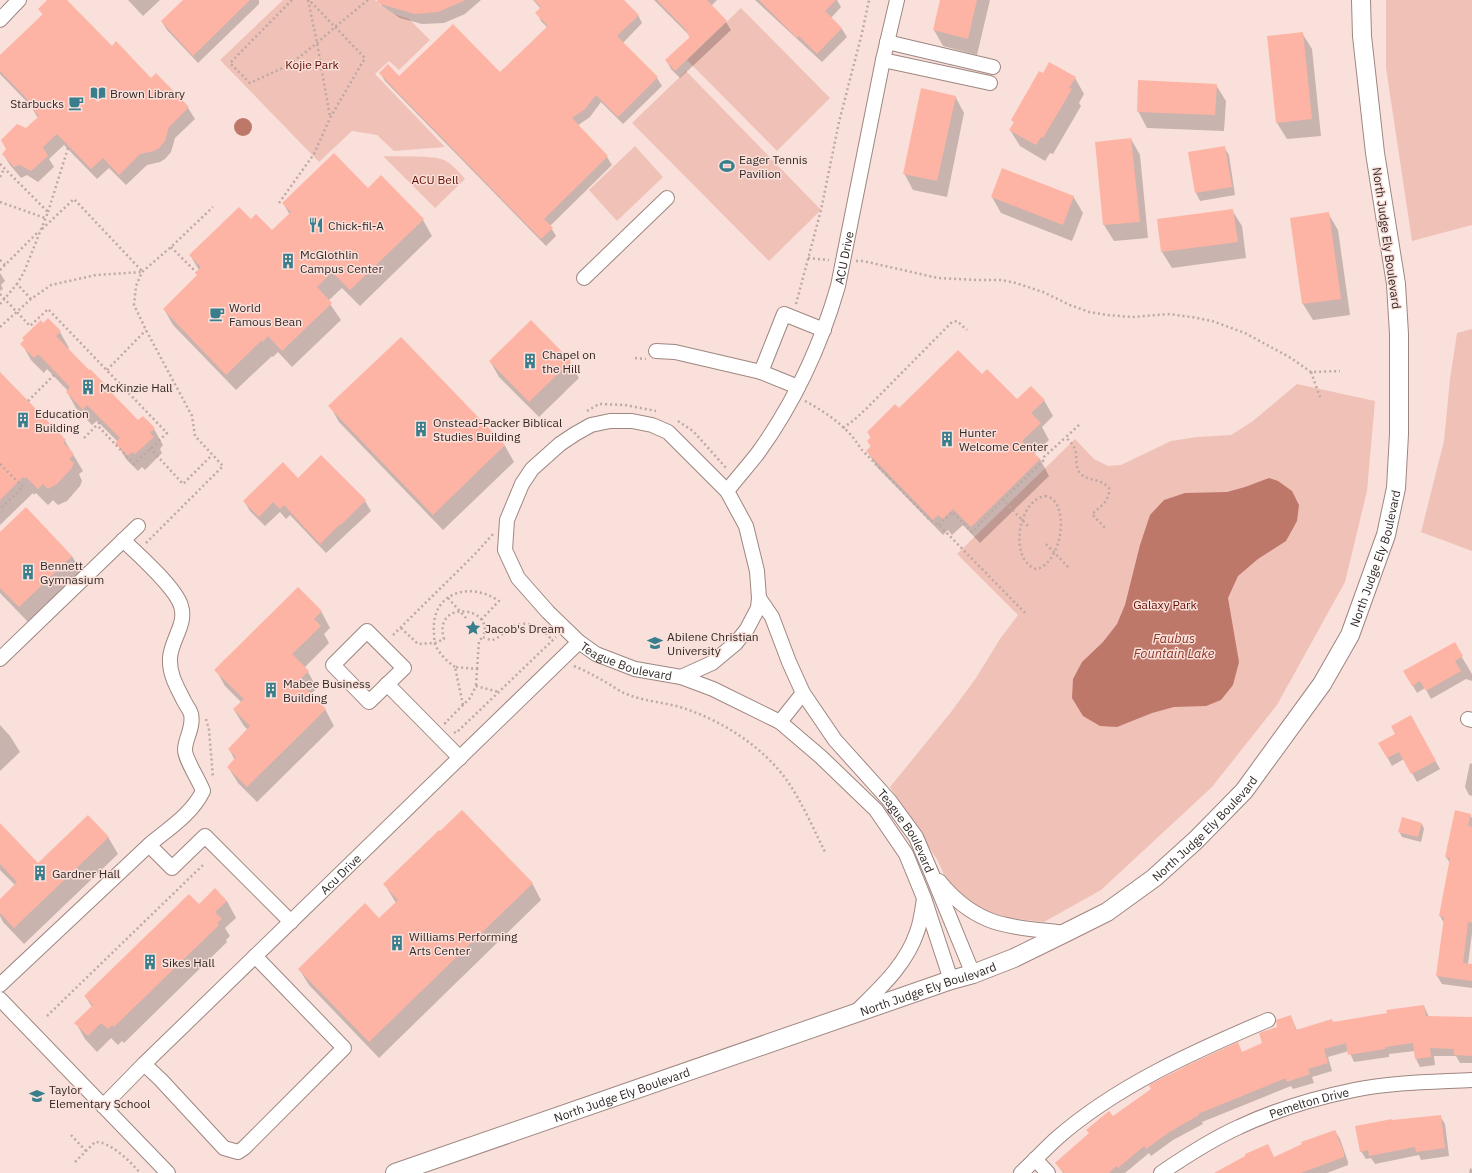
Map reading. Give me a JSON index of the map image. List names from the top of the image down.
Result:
{
  "streets": {
    "main road": ["North Judge Ely Boulevard"],
    "street": [
      "ACU Drive",
      "Teague Boulevard",
      "Acu Drive",
      "Pemelton Drive"
    ]
  },
  "crossings": [
    ["North Judge Ely Boulevard", "Teague Boulevard"],
    ["ACU Drive", "Teague Boulevard"],
    ["Teague Boulevard", "Acu Drive"]
  ],
  "water": ["Faubus Fountain Lake"],
  "parks": ["Kojie Park", "ACU Bell", "Galaxy Park"],
  "places": {
    "library": ["Brown Library"],
    "cafe": ["Starbucks", "World Famous Bean"],
    "sports": ["Eager Tennis Pavilion"],
    "restaurant": ["Chick-fil-A"],
    "building": [
      "McGlothlin Campus Center",
      "Chapel on the Hill",
      "McKinzie Hall",
      "Education Building",
      "Onstead-Packer Biblical Studies Building",
      "Hunter Welcome Center",
      "Bennett Gymnasium",
      "Mabee Business Building",
      "Gardner Hall",
      "Williams Performing Arts Center",
      "Sikes Hall"
    ],
    "place": ["Jacob's Dream"],
    "school or university": ["Abilene Christian University", "Taylor Elementary School"]
  }
}
